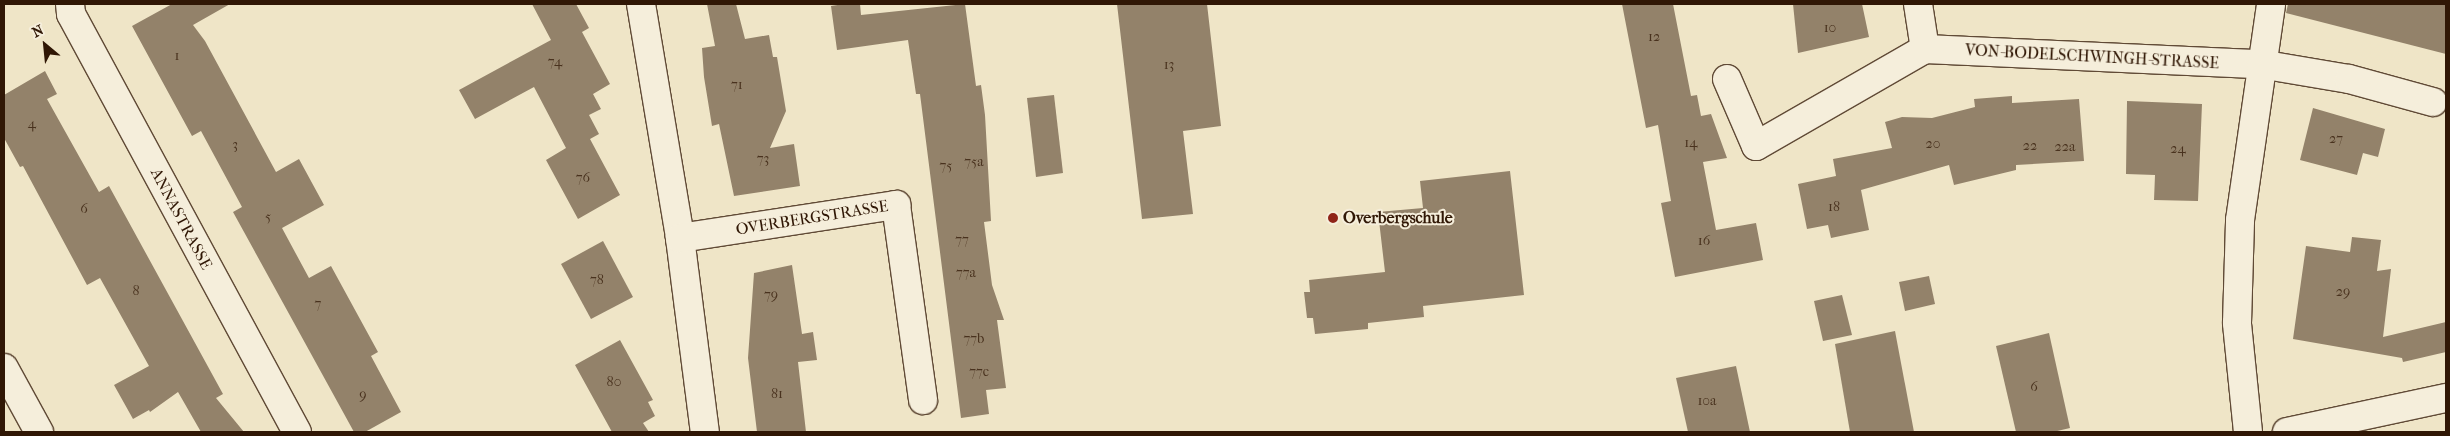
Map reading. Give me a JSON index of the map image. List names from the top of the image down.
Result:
{
  "streets": {
    "street": ["VON-BODELSCHWINGH-STRASSE", "OVERBERGSTRASSE", "ANNASTRASSE"]
  },
  "places": ["Overbergschule"],
  "house_numbers": [
    "10",
    "12",
    "1",
    "74",
    "13",
    "71",
    "4",
    "27",
    "14",
    "20",
    "3",
    "22",
    "22a",
    "24",
    "73",
    "75a",
    "75",
    "76",
    "18",
    "6",
    "5",
    "77",
    "16",
    "77a",
    "78",
    "8",
    "29",
    "79",
    "7",
    "77b",
    "77c",
    "80",
    "6",
    "81",
    "9",
    "10a"
  ],
  "north": "top left"
}
